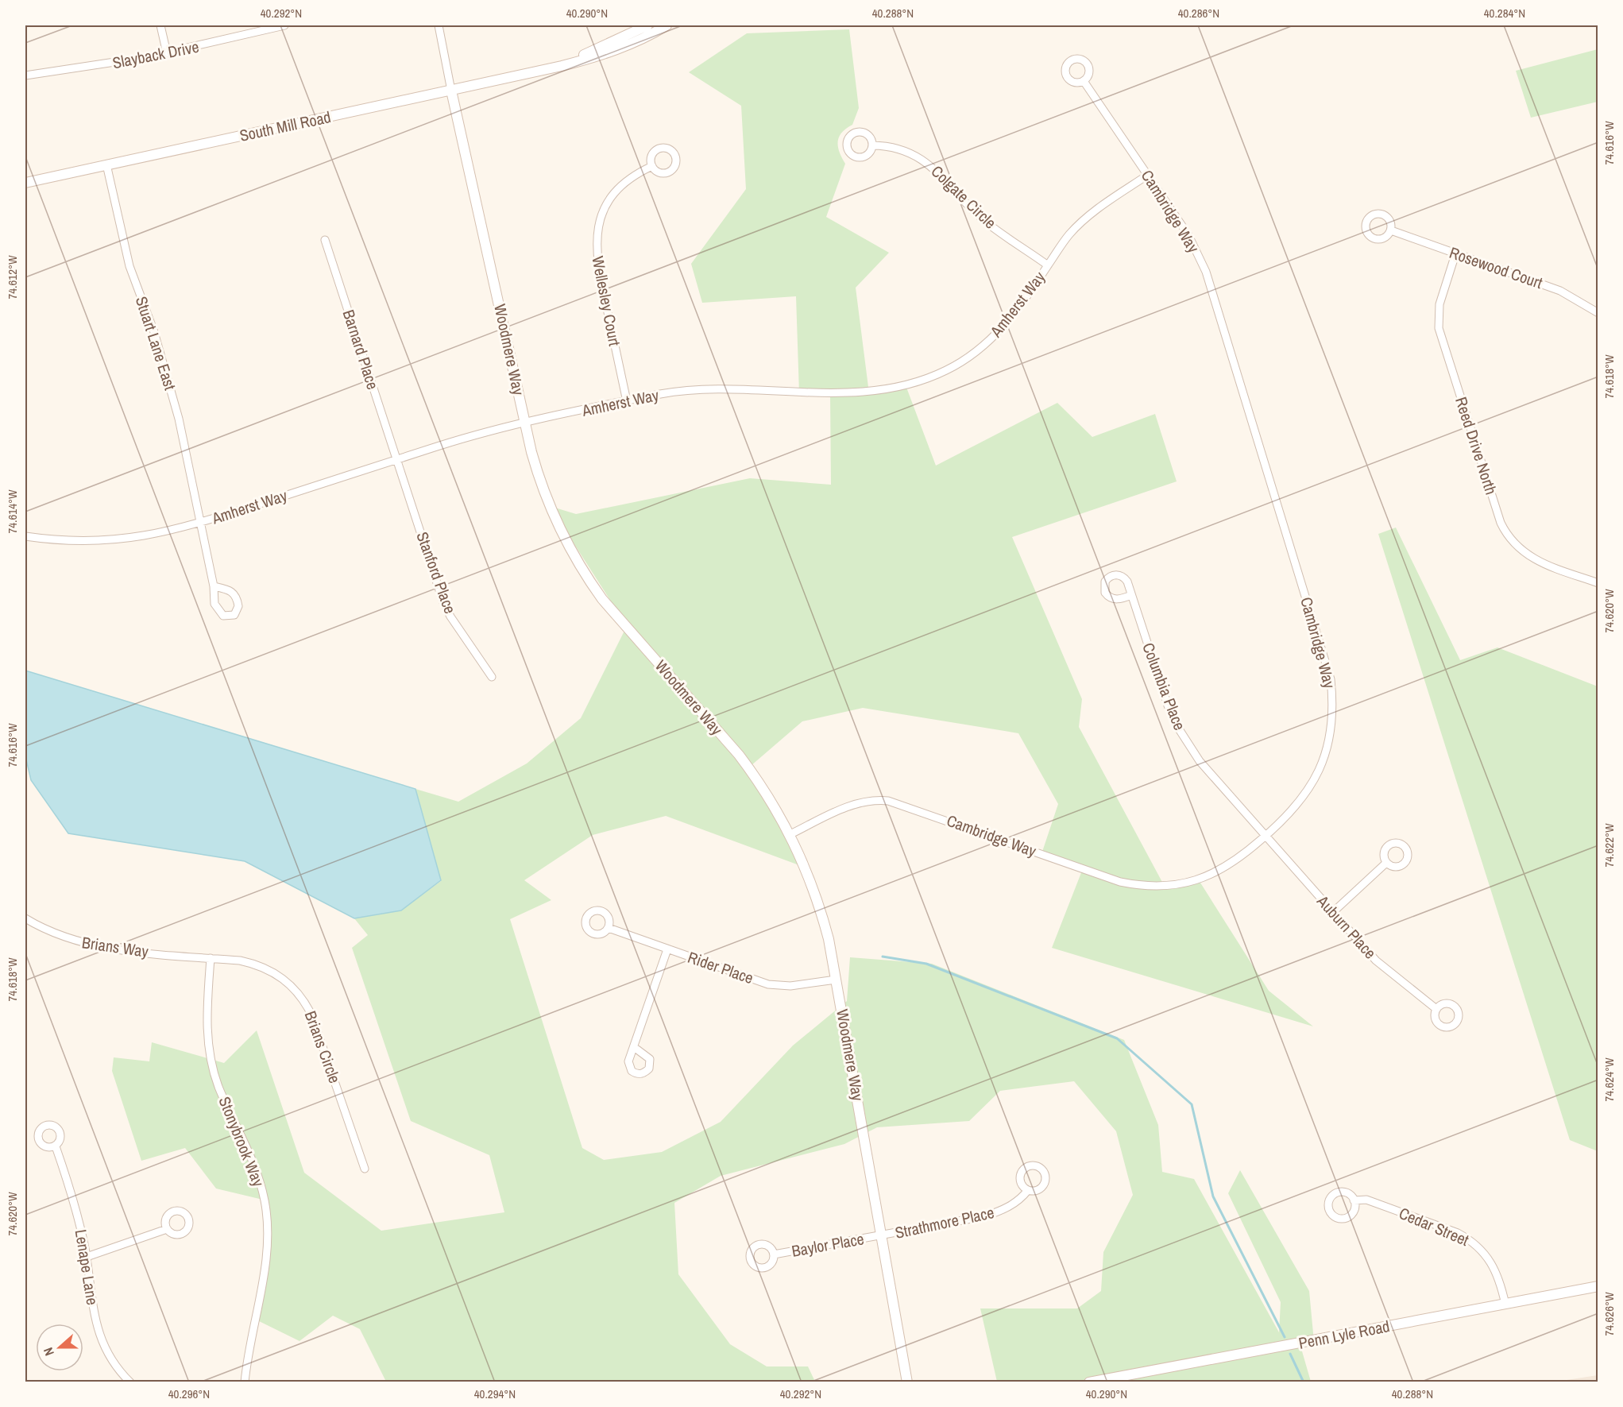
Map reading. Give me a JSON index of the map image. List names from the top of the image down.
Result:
{
  "streets": {
    "street": [
      "Slayback Drive",
      "South Mill Road",
      "Colgate Circle",
      "Cambridge Way",
      "Rosewood Court",
      "Wellesley Court",
      "Amherst Way",
      "Stuart Lane East",
      "Barnard Place",
      "Woodmere Way",
      "Reed Drive North",
      "Stanford Place",
      "Columbia Place",
      "Auburn Place",
      "Brians Way",
      "Rider Place",
      "Brians Circle",
      "Stonybrook Way",
      "Strathmore Place",
      "Cedar Street",
      "Baylor Place",
      "Lenape Lane",
      "Penn Lyle Road"
    ]
  },
  "crossings": [
    ["South Mill Road", "Stuart Lane East"],
    ["South Mill Road", "Woodmere Way"],
    ["Colgate Circle", "Amherst Way"],
    ["Cambridge Way", "Amherst Way"],
    ["Cambridge Way", "Woodmere Way"],
    ["Cambridge Way", "Columbia Place"],
    ["Cambridge Way", "Auburn Place"],
    ["Rosewood Court", "Reed Drive North"],
    ["Wellesley Court", "Amherst Way"],
    ["Amherst Way", "Stuart Lane East"],
    ["Amherst Way", "Barnard Place"],
    ["Amherst Way", "Woodmere Way"],
    ["Amherst Way", "Stanford Place"],
    ["Barnard Place", "Stanford Place"],
    ["Woodmere Way", "Rider Place"],
    ["Woodmere Way", "Strathmore Place"],
    ["Woodmere Way", "Baylor Place"],
    ["Columbia Place", "Auburn Place"],
    ["Brians Way", "Brians Circle"],
    ["Brians Way", "Stonybrook Way"],
    ["Brians Circle", "Stonybrook Way"],
    ["Strathmore Place", "Baylor Place"],
    ["Cedar Street", "Penn Lyle Road"]
  ],
  "north": "left",
  "coordinates": [
    "40.292°N",
    "40.290°N",
    "40.288°N",
    "40.286°N",
    "40.284°N",
    "74.616°W",
    "74.612°W",
    "74.618°W",
    "74.614°W",
    "74.620°W",
    "74.622°W",
    "74.624°W",
    "74.626°W",
    "40.296°N",
    "40.294°N"
  ]
}
